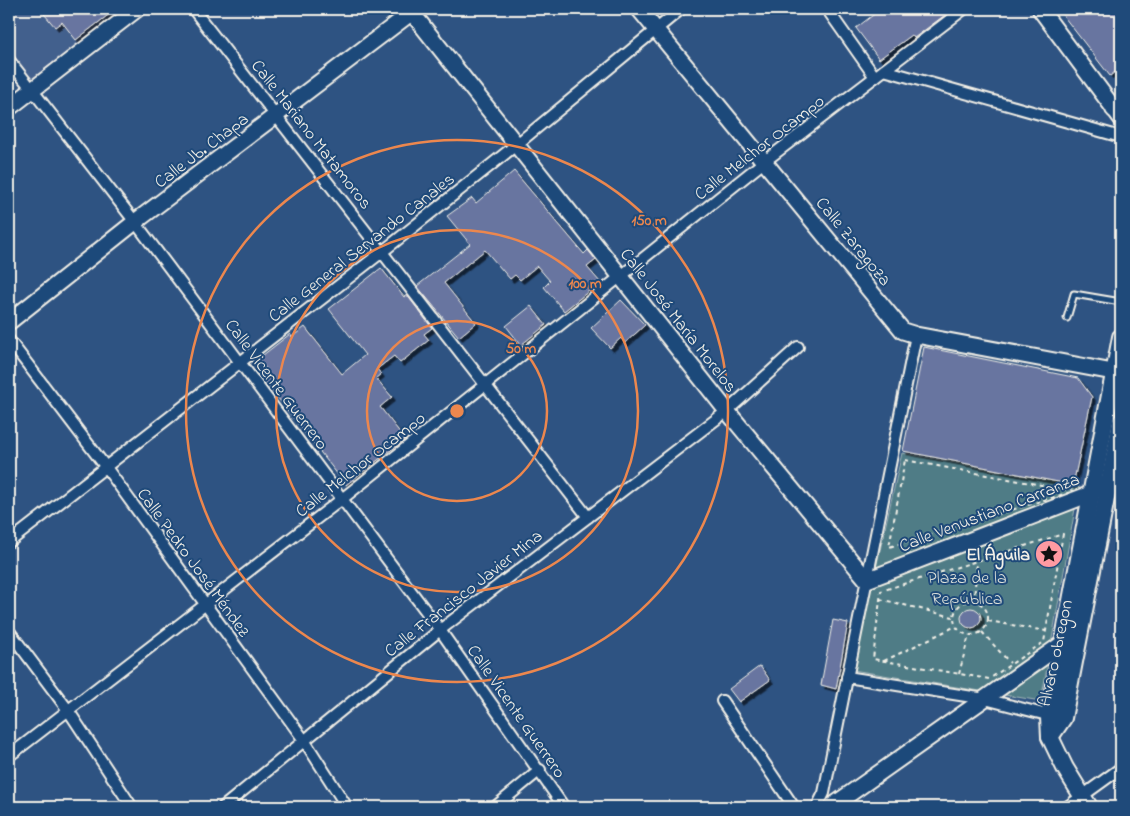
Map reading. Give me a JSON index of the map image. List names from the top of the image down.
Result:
{
  "streets": {
    "main road": [
      "Calle Jb. Chapa",
      "Calle Zaragoza",
      "Calle José María Morelos",
      "Calle Venustiano Carranza",
      "Alvaro obregon"
    ],
    "street": [
      "Calle Mariano Matamoros",
      "Calle Melchor Ocampo",
      "Calle General Servando Canales",
      "Calle Vicente Guerrero",
      "Calle Pedro José Méndez",
      "Calle Francisco Javier Mina"
    ]
  },
  "crossings": [
    ["Calle Mariano Matamoros", "Calle Melchor Ocampo"],
    ["Calle Mariano Matamoros", "Calle Jb. Chapa"],
    ["Calle Mariano Matamoros", "Calle General Servando Canales"],
    ["Calle Mariano Matamoros", "Calle Francisco Javier Mina"],
    ["Calle Melchor Ocampo", "Calle Zaragoza"],
    ["Calle Melchor Ocampo", "Calle José María Morelos"],
    ["Calle Melchor Ocampo", "Calle Vicente Guerrero"],
    ["Calle Melchor Ocampo", "Calle Pedro José Méndez"],
    ["Calle Jb. Chapa", "Calle José María Morelos"],
    ["Calle Jb. Chapa", "Calle Vicente Guerrero"],
    ["Calle Zaragoza", "Calle General Servando Canales"],
    ["Calle Zaragoza", "Alvaro obregon"],
    ["Calle General Servando Canales", "Calle José María Morelos"],
    ["Calle General Servando Canales", "Calle Vicente Guerrero"],
    ["Calle General Servando Canales", "Calle Pedro José Méndez"],
    ["Calle José María Morelos", "Calle Venustiano Carranza"],
    ["Calle José María Morelos", "Calle Francisco Javier Mina"],
    ["Calle Vicente Guerrero", "Calle Francisco Javier Mina"],
    ["Calle Venustiano Carranza", "Alvaro obregon"],
    ["Calle Pedro José Méndez", "Calle Francisco Javier Mina"]
  ],
  "parks": ["Plaza de la República"],
  "places": {
    "place": ["El Águila"]
  },
  "rings": ["150 m", "100 m", "50 m"]
}
